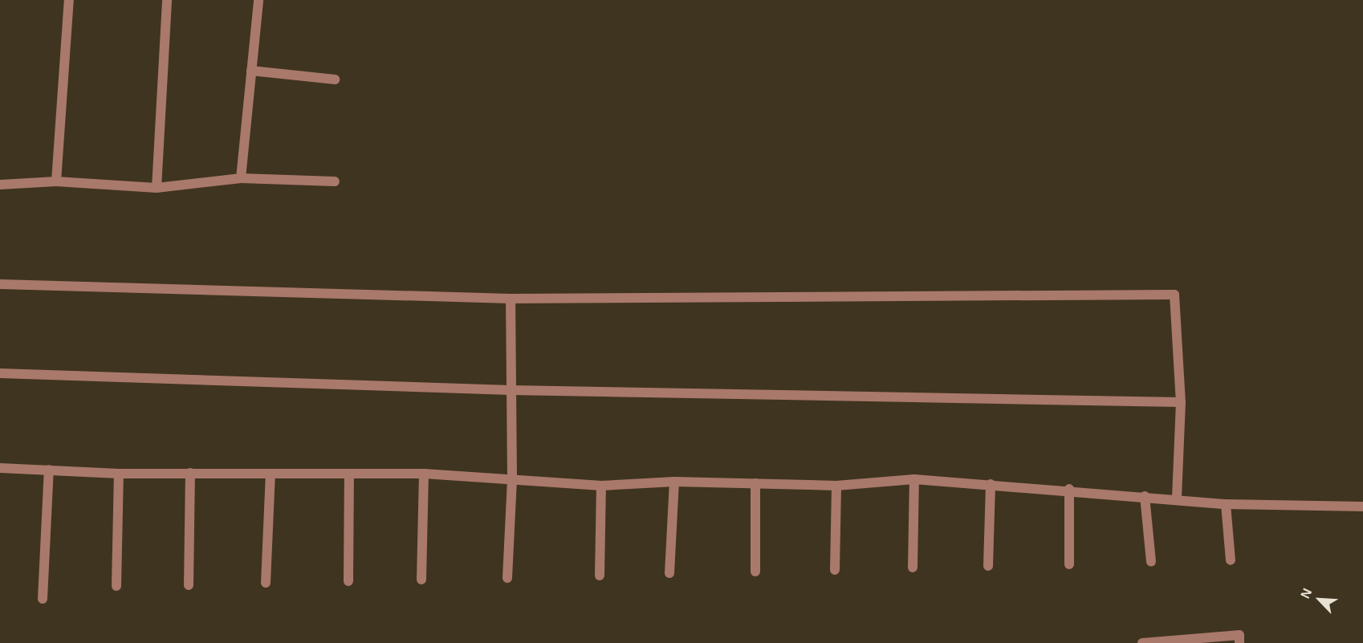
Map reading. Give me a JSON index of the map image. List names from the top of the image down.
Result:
{
  "north": "top left"
}
